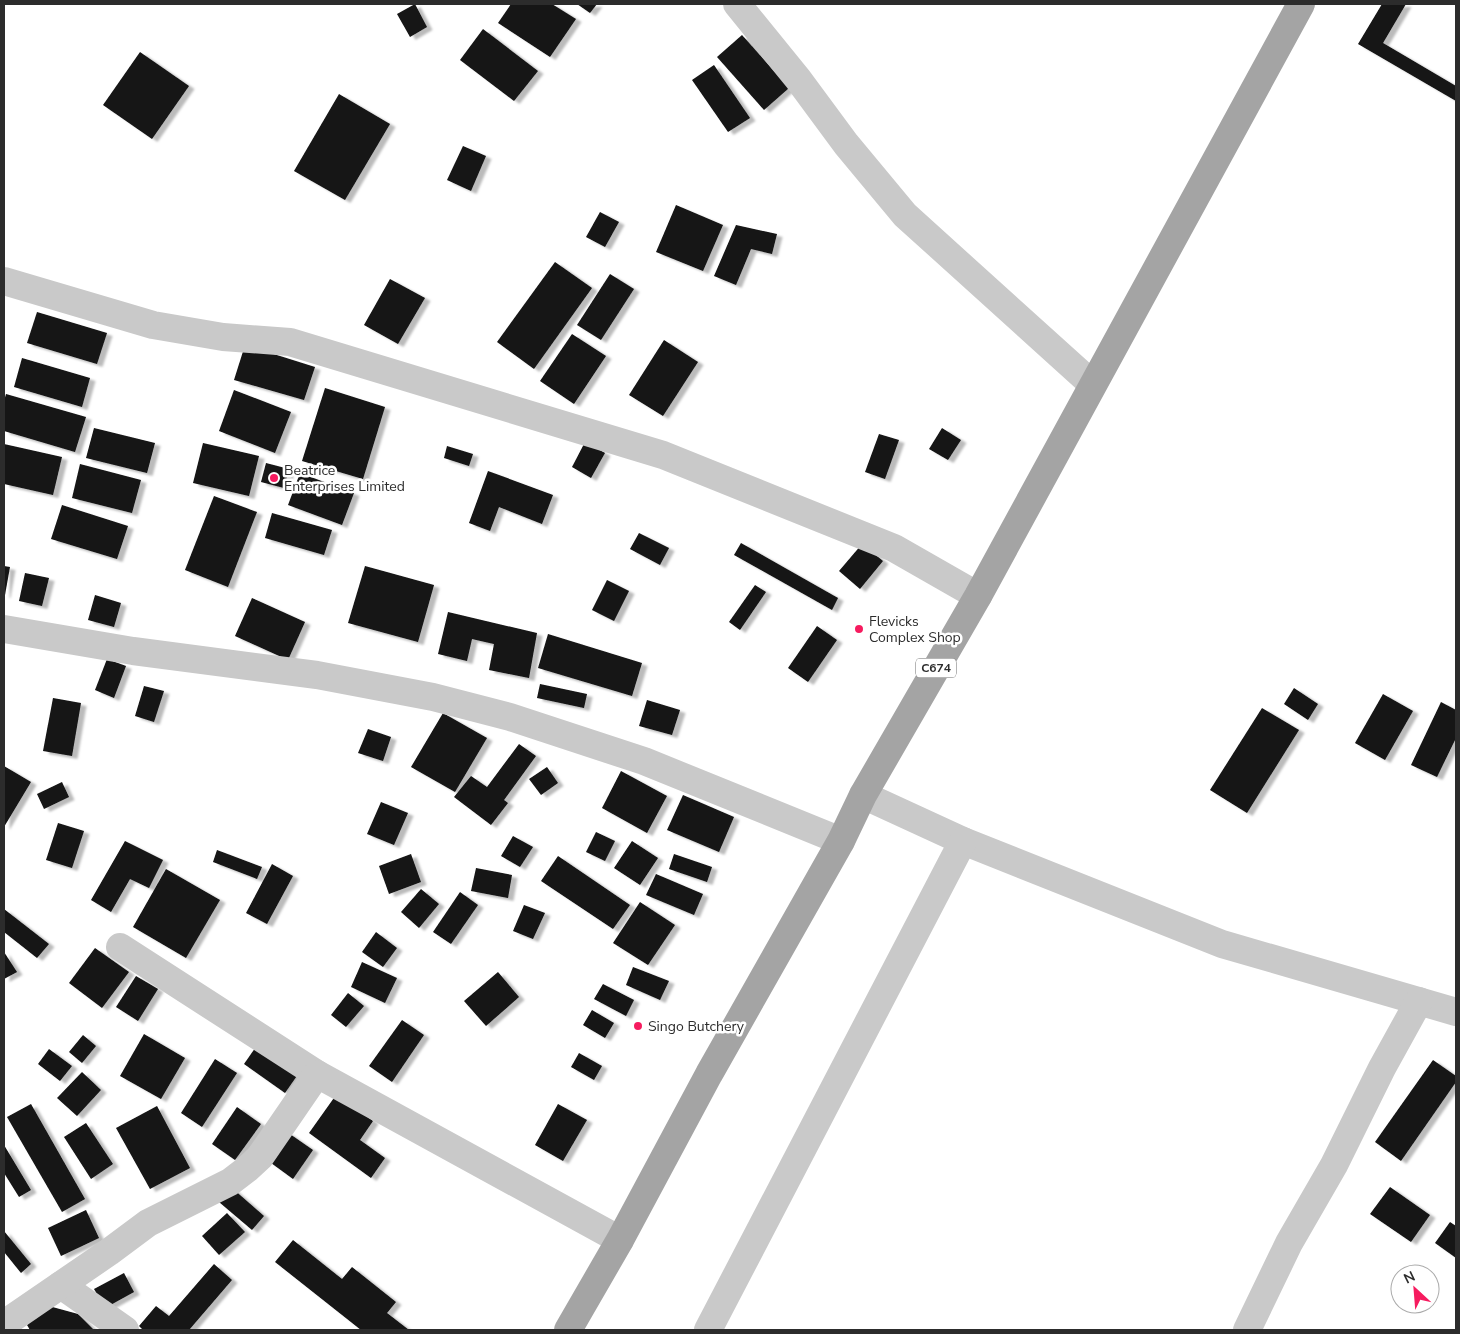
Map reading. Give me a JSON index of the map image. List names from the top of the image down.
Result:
{
  "streets": {
    "main road": ["C674"]
  },
  "places": ["Beatrice Enterprises Limited", "Flevicks Complex Shop", "Singo Butchery"],
  "north": "top left"
}
